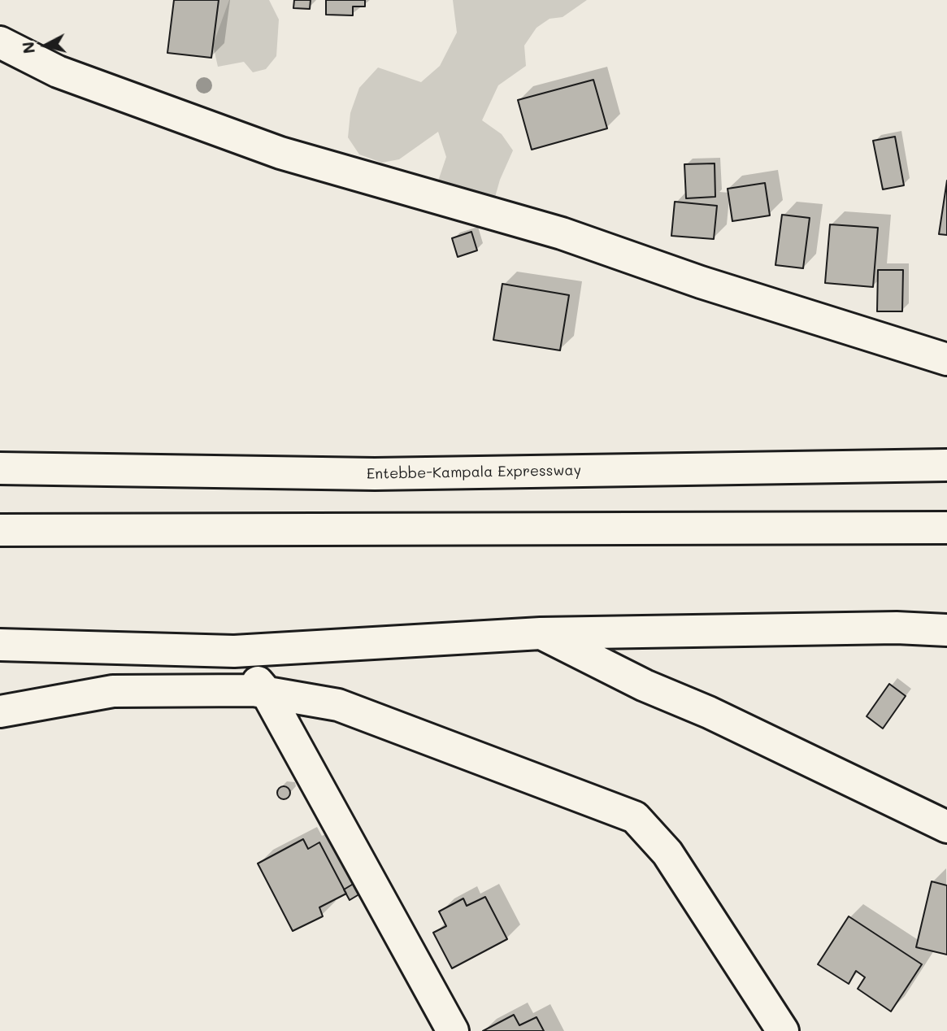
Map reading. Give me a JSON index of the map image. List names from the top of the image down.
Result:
{
  "streets": {
    "main road": ["Entebbe-Kampala Expressway"]
  },
  "north": "left"
}
